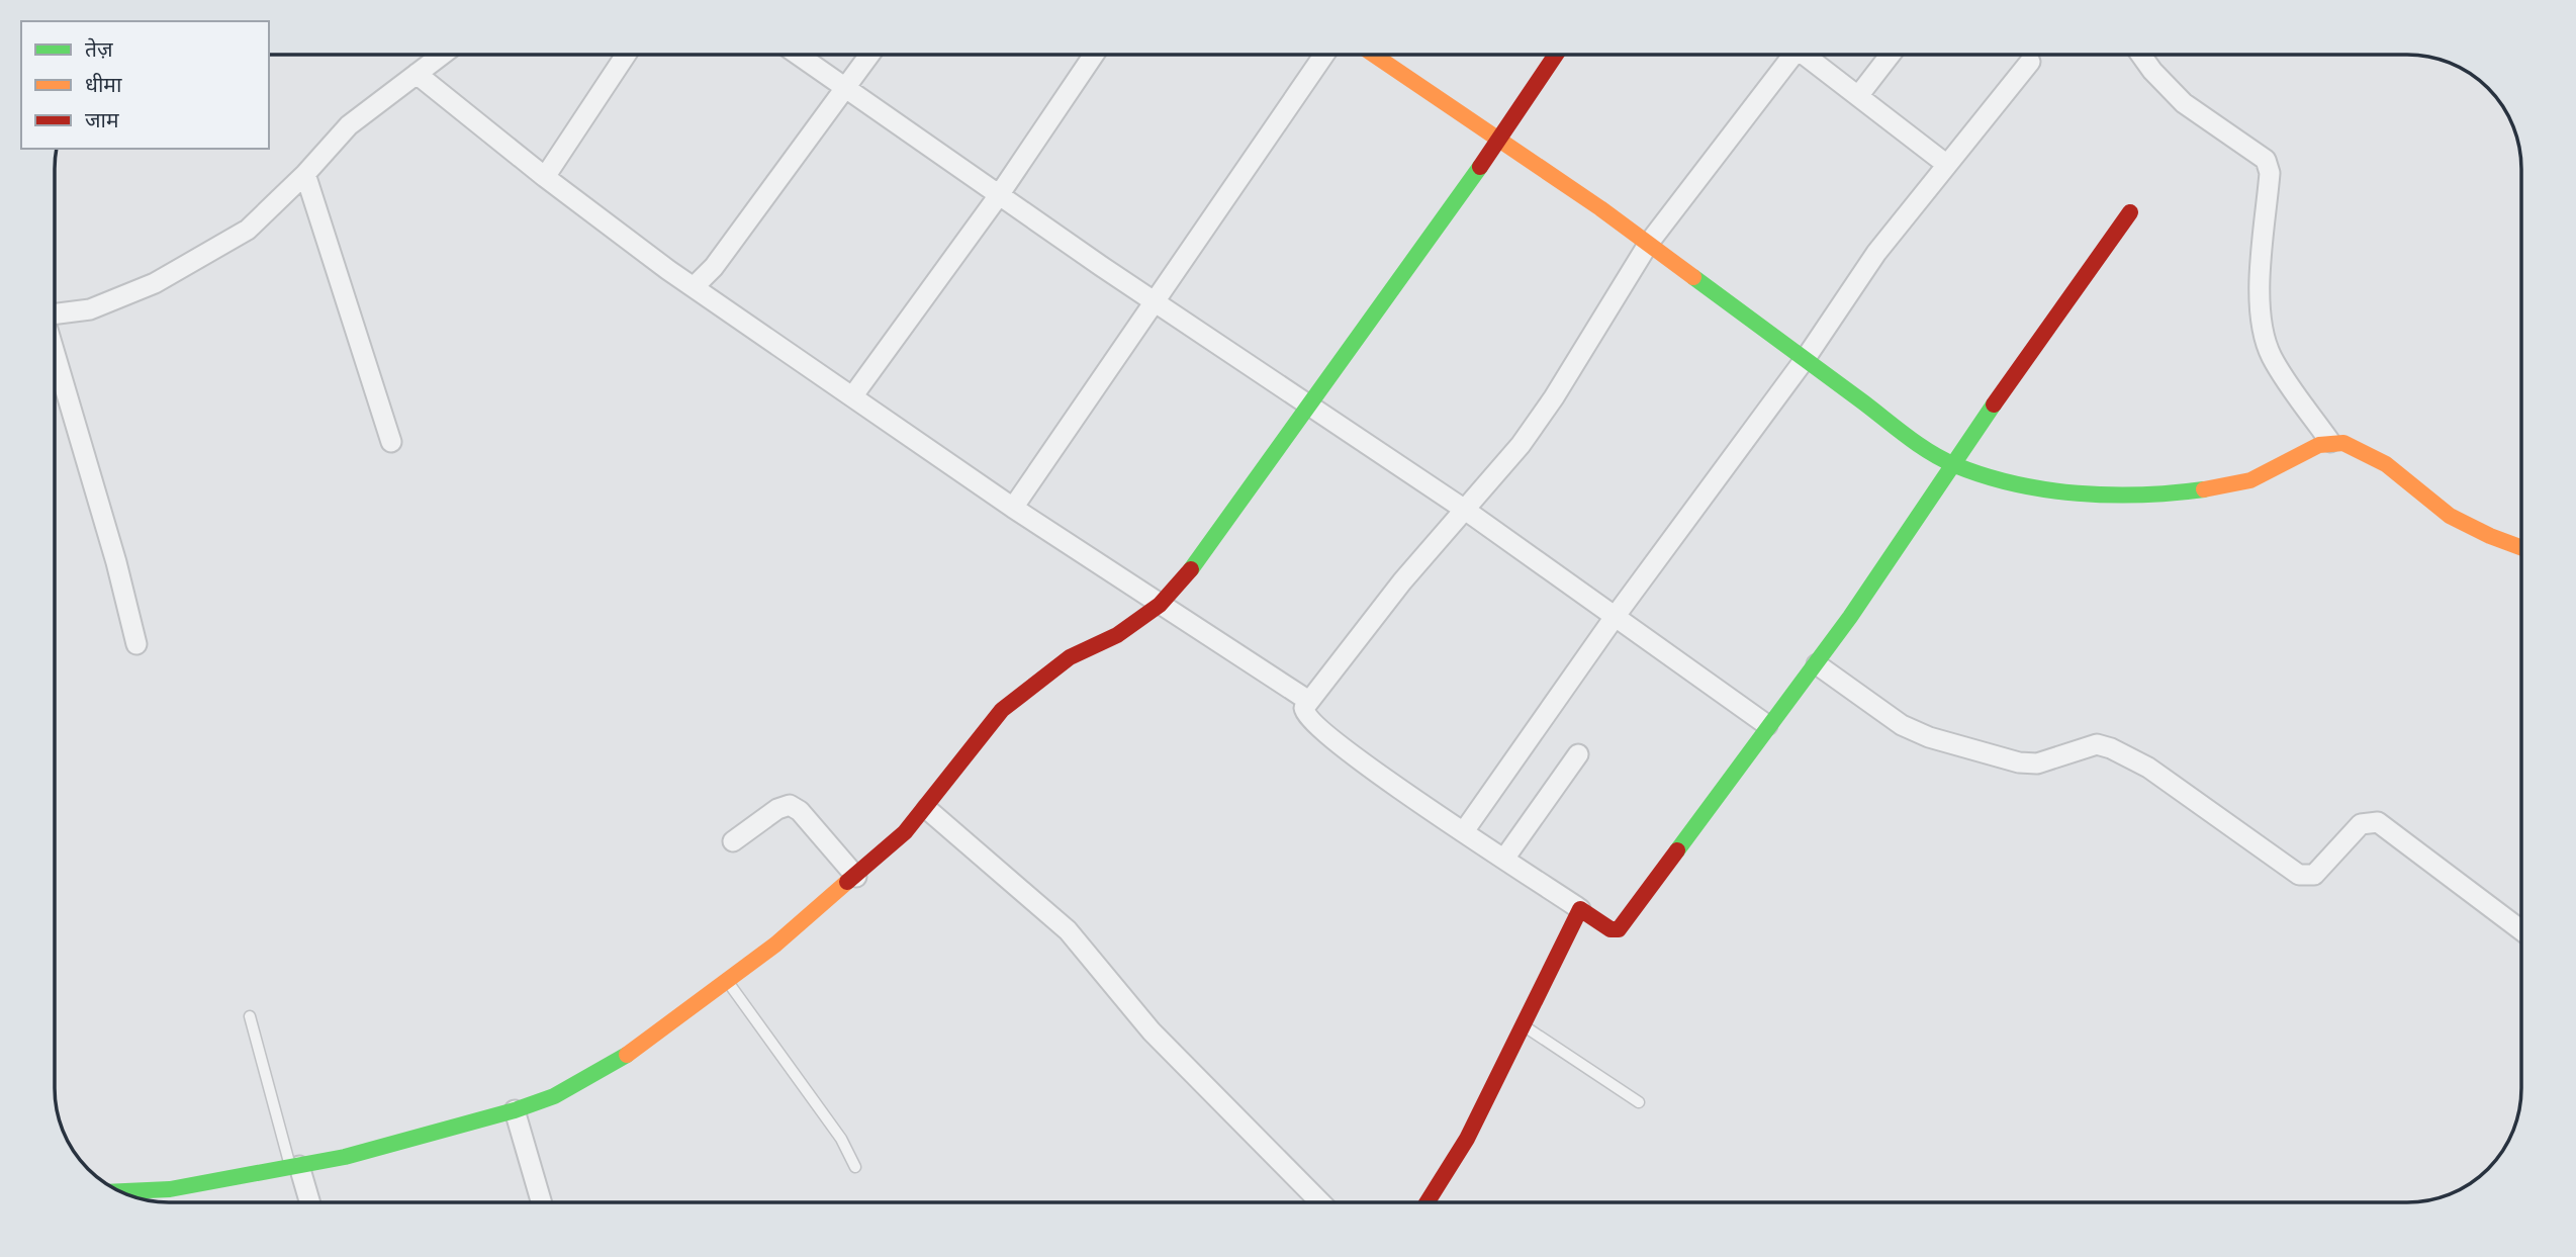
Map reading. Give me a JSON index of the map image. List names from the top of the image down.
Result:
{
  "legend": ["तेज़", "धीमा", "जाम"]
}
